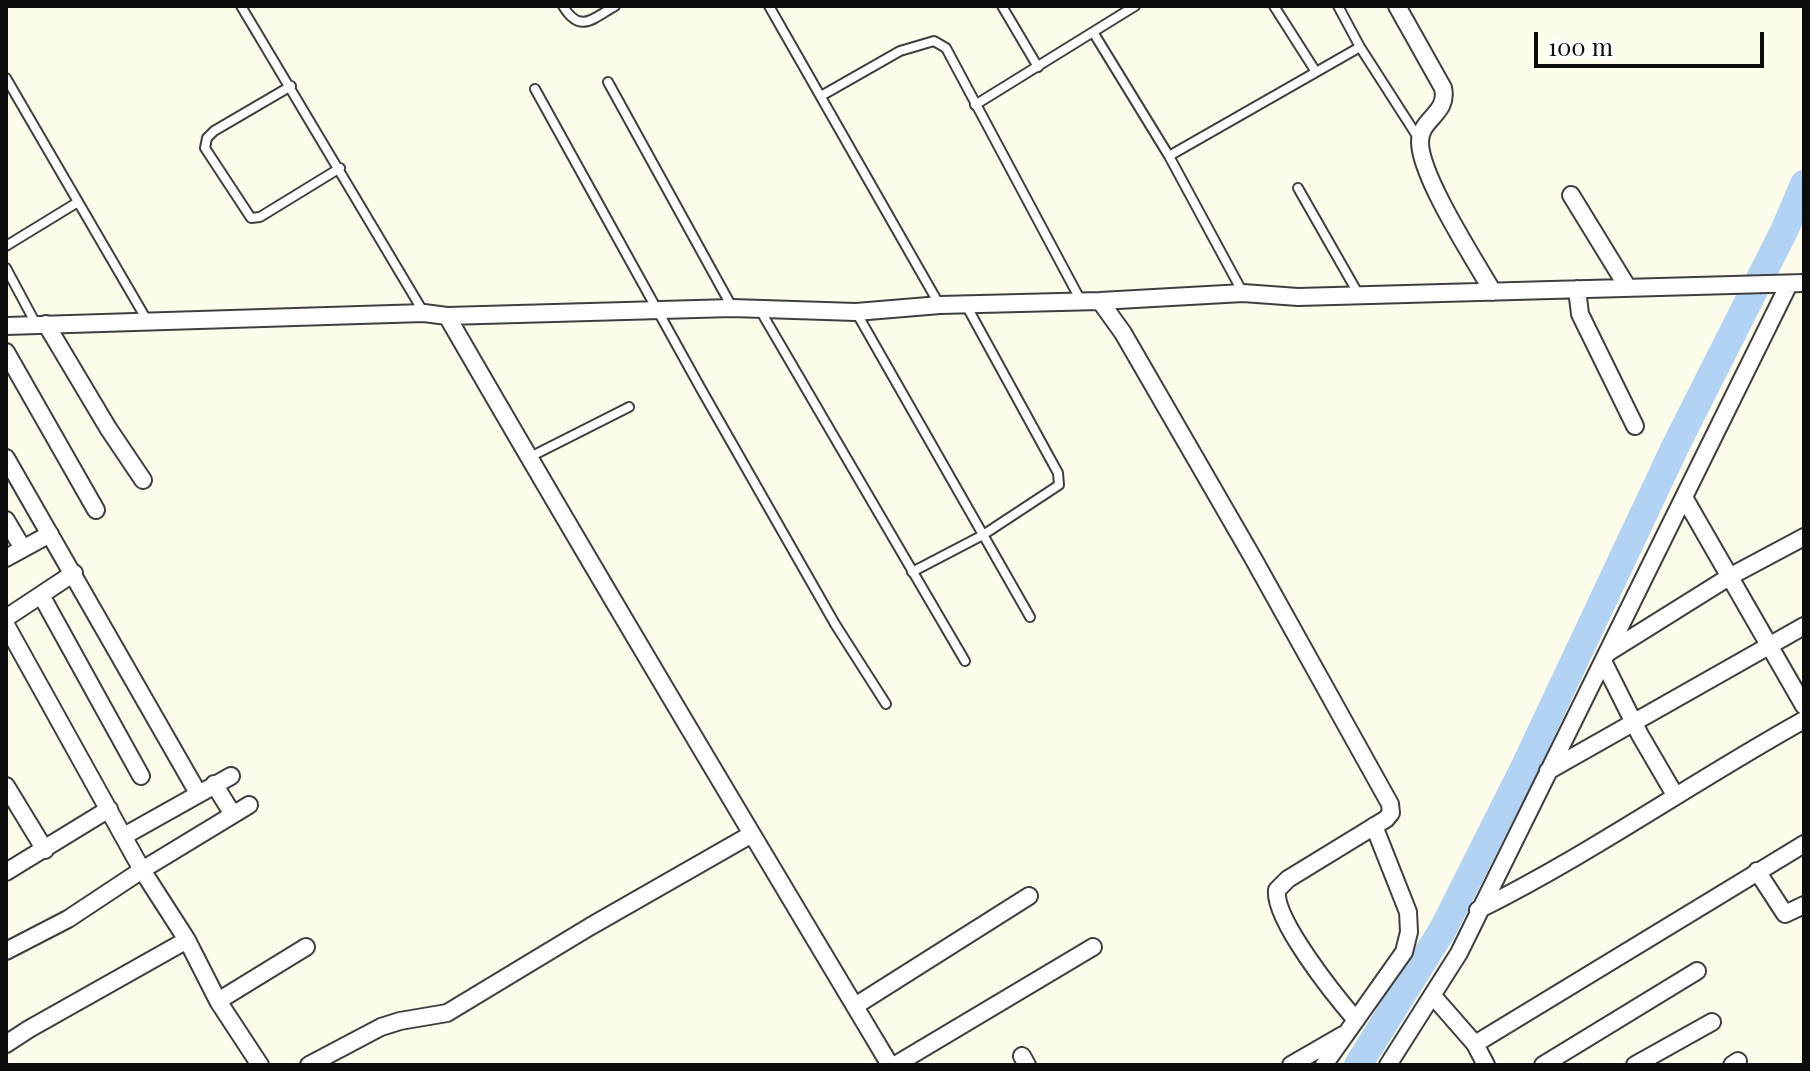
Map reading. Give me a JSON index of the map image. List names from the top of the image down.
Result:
{
  "scale_bar": "100 m"
}
